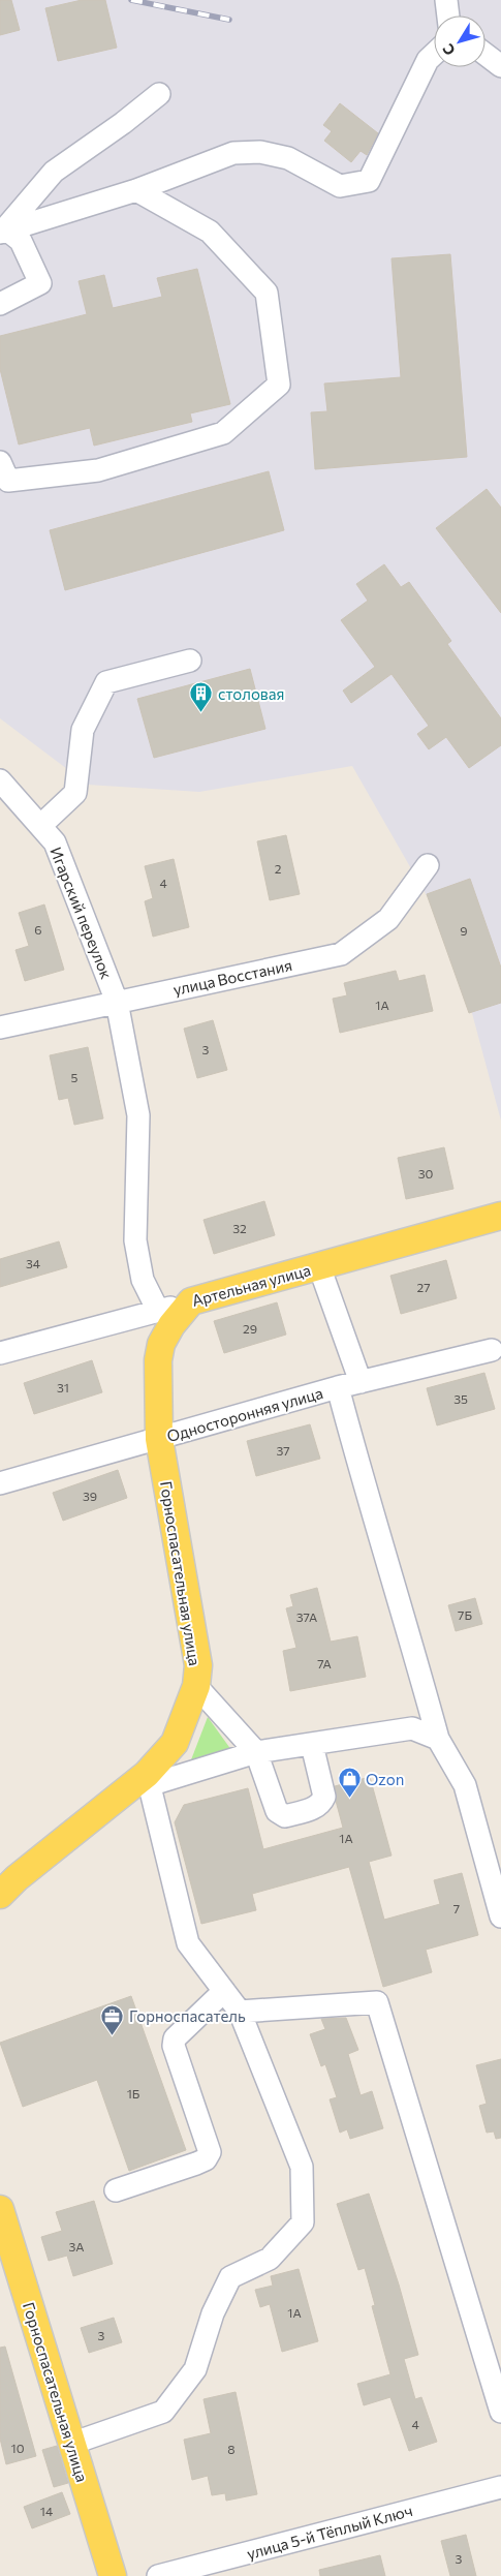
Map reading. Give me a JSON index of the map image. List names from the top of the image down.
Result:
{
  "streets": {
    "main road": ["Артельная улица", "Горноспасательная улица"],
    "street": [
      "Игарский переулок",
      "улица Восстания",
      "Односторонняя улица",
      "улица 5-й Тёплый Ключ"
    ]
  },
  "crossings": [
    ["Игарский переулок", "улица Восстания"],
    ["Артельная улица", "Горноспасательная улица"],
    ["Односторонняя улица", "Горноспасательная улица"]
  ],
  "places": {
    "building": ["столовая"],
    "shop": ["Ozon"],
    "office": ["Горноспасатель"]
  },
  "house_numbers": [
    "2",
    "4",
    "6",
    "9",
    "1А",
    "3",
    "5",
    "30",
    "32",
    "34",
    "27",
    "29",
    "31",
    "35",
    "37",
    "39",
    "7Б",
    "37А",
    "7А",
    "1А",
    "7",
    "1Б",
    "3А",
    "1А",
    "3",
    "4",
    "10",
    "8",
    "14",
    "3"
  ],
  "north": "bottom left"
}
